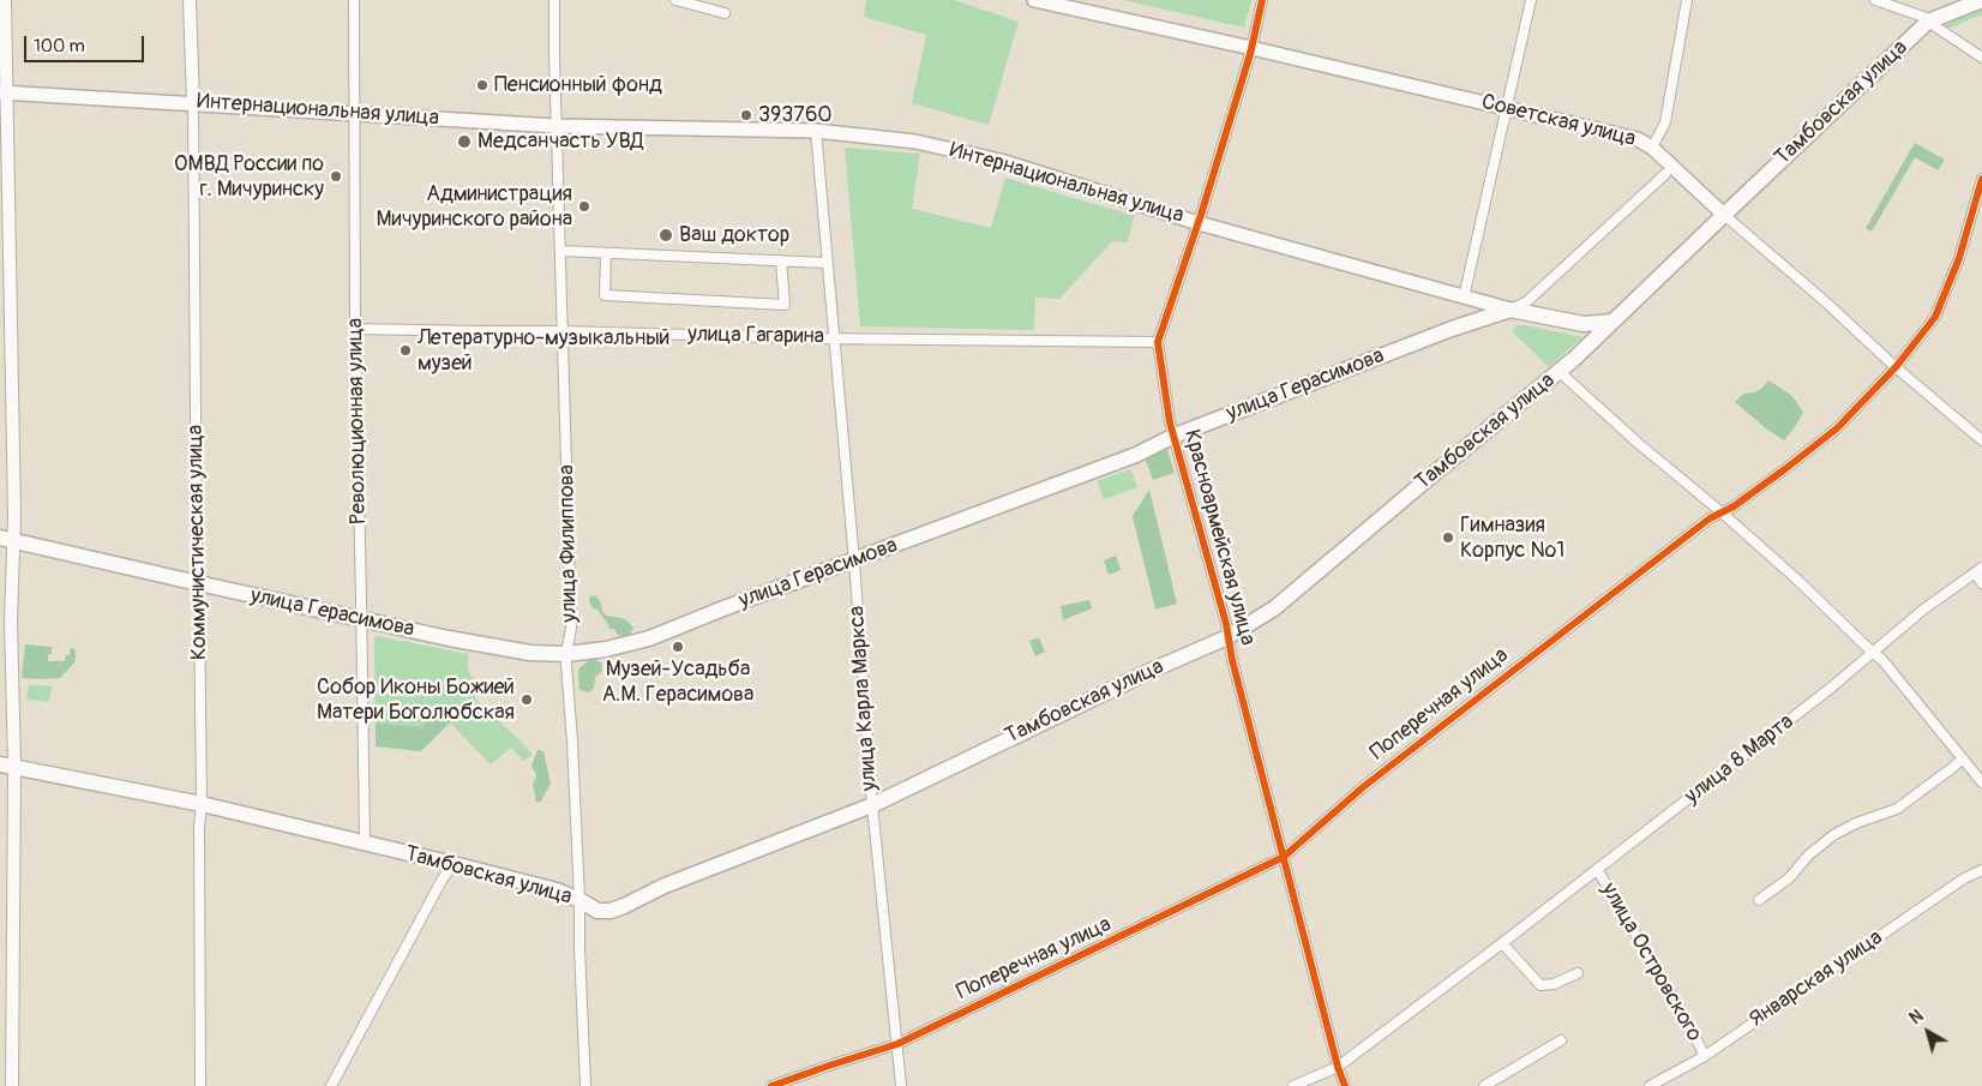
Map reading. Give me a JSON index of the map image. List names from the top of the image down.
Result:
{
  "streets": {
    "main road": [
      "Тамбовская улица",
      "Интернациональная улица",
      "Советская улица",
      "улица Герасимова"
    ],
    "street": [
      "улица Гагарина",
      "Революционная улица",
      "Красноармейская улица",
      "Коммунистическая улица",
      "улица Филиппова",
      "улица Карла Маркса",
      "Поперечная улица",
      "улица 8 Марта",
      "улица Островского",
      "Январская улица"
    ]
  },
  "crossings": [
    ["Тамбовская улица", "Советская улица"],
    ["Тамбовская улица", "улица Герасимова"],
    ["Тамбовская улица", "Революционная улица"],
    ["Тамбовская улица", "Красноармейская улица"],
    ["Тамбовская улица", "Коммунистическая улица"],
    ["Тамбовская улица", "улица Филиппова"],
    ["Тамбовская улица", "улица Карла Маркса"],
    ["Интернациональная улица", "улица Герасимова"],
    ["Интернациональная улица", "Революционная улица"],
    ["Интернациональная улица", "Красноармейская улица"],
    ["Интернациональная улица", "Коммунистическая улица"],
    ["Интернациональная улица", "улица Филиппова"],
    ["Интернациональная улица", "улица Карла Маркса"],
    ["Советская улица", "Красноармейская улица"],
    ["Советская улица", "Поперечная улица"],
    ["улица Гагарина", "Революционная улица"],
    ["улица Гагарина", "Красноармейская улица"],
    ["улица Гагарина", "улица Филиппова"],
    ["улица Гагарина", "улица Карла Маркса"],
    ["улица Герасимова", "Революционная улица"],
    ["улица Герасимова", "Красноармейская улица"],
    ["улица Герасимова", "Коммунистическая улица"],
    ["улица Герасимова", "улица Филиппова"],
    ["улица Герасимова", "улица Карла Маркса"],
    ["Красноармейская улица", "Поперечная улица"],
    ["Красноармейская улица", "улица 8 Марта"],
    ["улица Карла Маркса", "Поперечная улица"],
    ["улица 8 Марта", "улица Островского"],
    ["улица Островского", "Январская улица"]
  ],
  "places": [
    "Пенсионный фонд",
    "393760",
    "Медсанчасть УВД",
    "ОМВД России по г. Мичуринску",
    "Администрация Мичуринского района",
    "Ваш доктор",
    "Летературно-музыкальный музей",
    "Гимназия Корпус №1",
    "Музей-Усадьба А.М. Герасимова",
    "Собор Иконы Божией Матери Боголюбская"
  ],
  "scale_bar": "100 m",
  "north": "top left"
}
